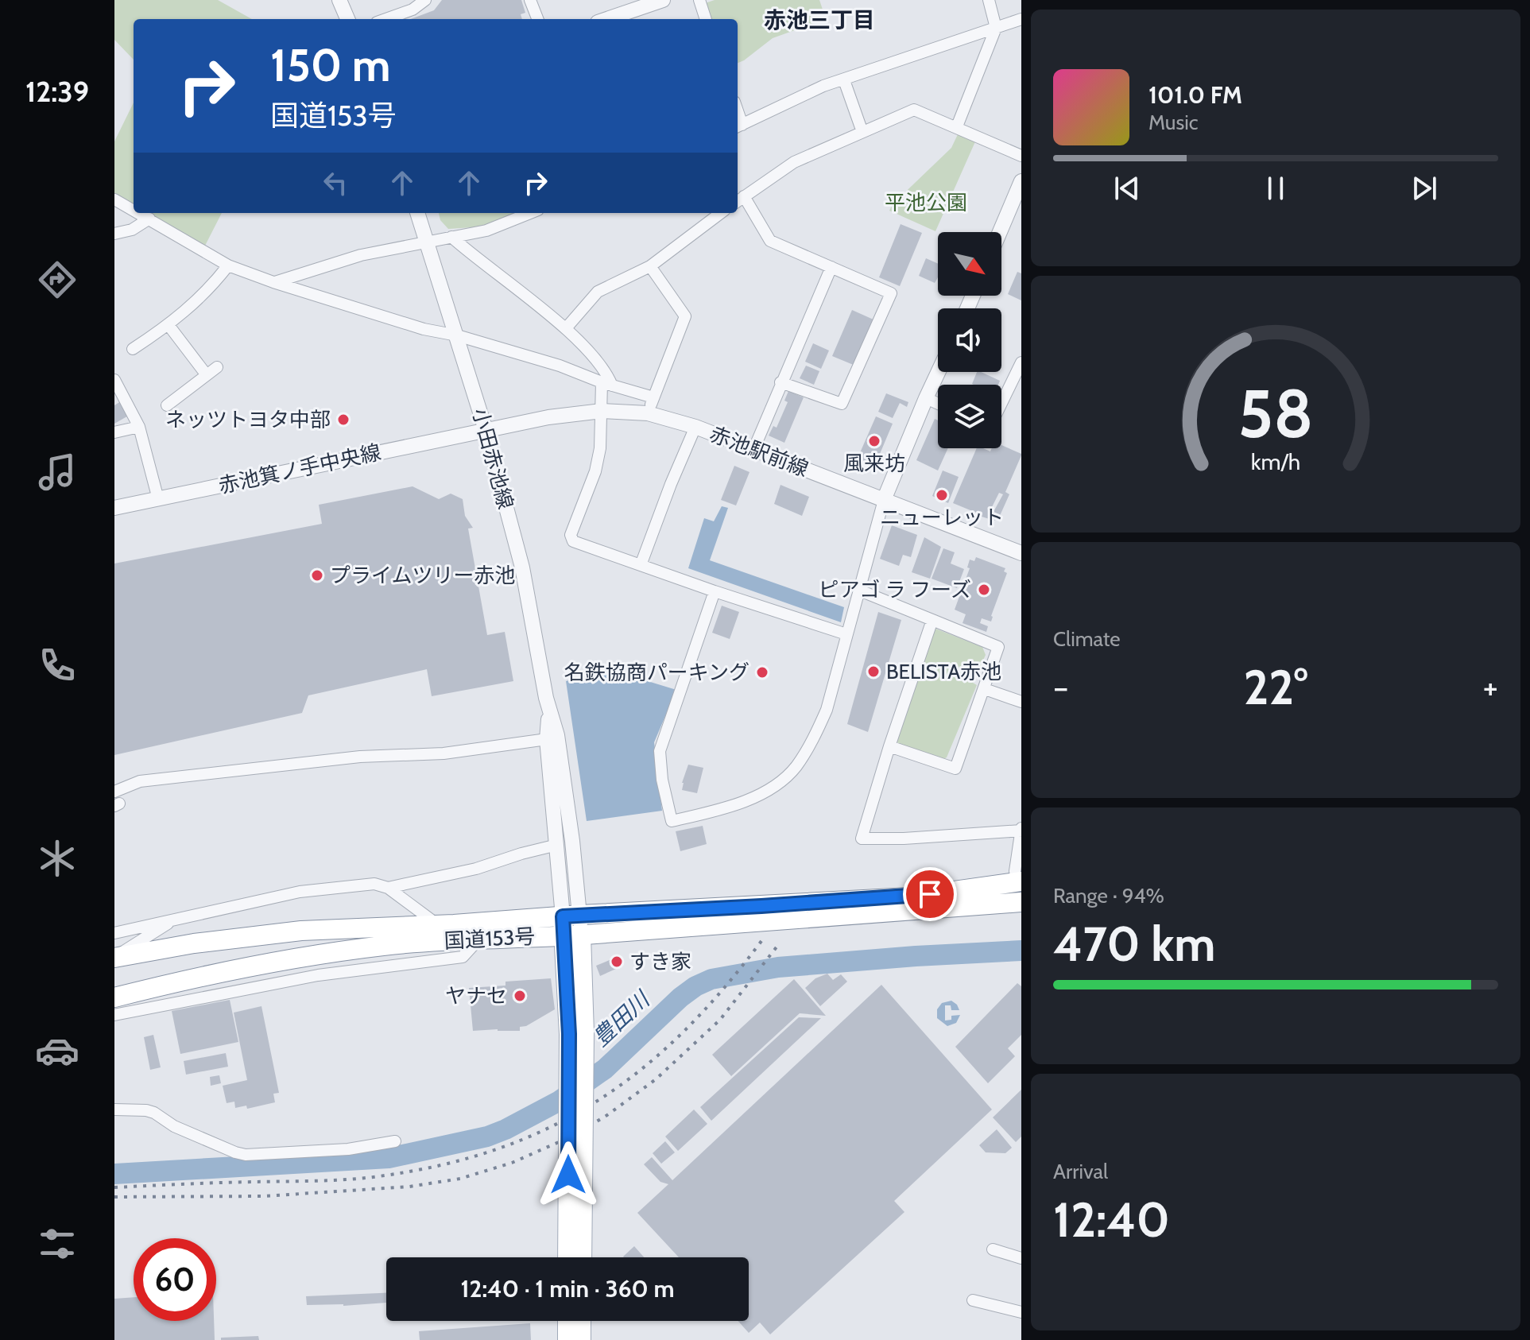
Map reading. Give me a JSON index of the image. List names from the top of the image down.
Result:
{
  "streets": {
    "main road": ["国道153号"],
    "street": ["赤池駅前線", "小田赤池線", "赤池箕ノ手中央線"]
  },
  "crossings": [
    ["赤池駅前線", "小田赤池線"],
    ["赤池駅前線", "赤池箕ノ手中央線"],
    ["小田赤池線", "赤池箕ノ手中央線"],
    ["小田赤池線", "国道153号"]
  ],
  "districts": ["赤池三丁目"],
  "water": ["豊田川"],
  "parks": ["平池公園"],
  "places": [
    "ネッツトヨタ中部",
    "風来坊",
    "ニューレット",
    "プライムツリー赤池",
    "ピアゴ ラ フーズ",
    "BELISTA赤池",
    "名鉄協商パーキング",
    "すき家",
    "ヤナセ"
  ],
  "north": "bottom right",
  "page": {
    "tabs": "12:39",
    "turn": ["150 m", "国道153号"],
    "song": ["101.0 FM", "Music"],
    "tile": [
      "Climate",
      ["Range · 94%", "470 km"],
      ["Arrival", "12:40"]
    ],
    "heat": ["−", "22°", "+"],
    "limit": "60",
    "trip": "12:40 · 1 min · 360 m",
    "gauge": ["58", "km/h"]
  }
}
